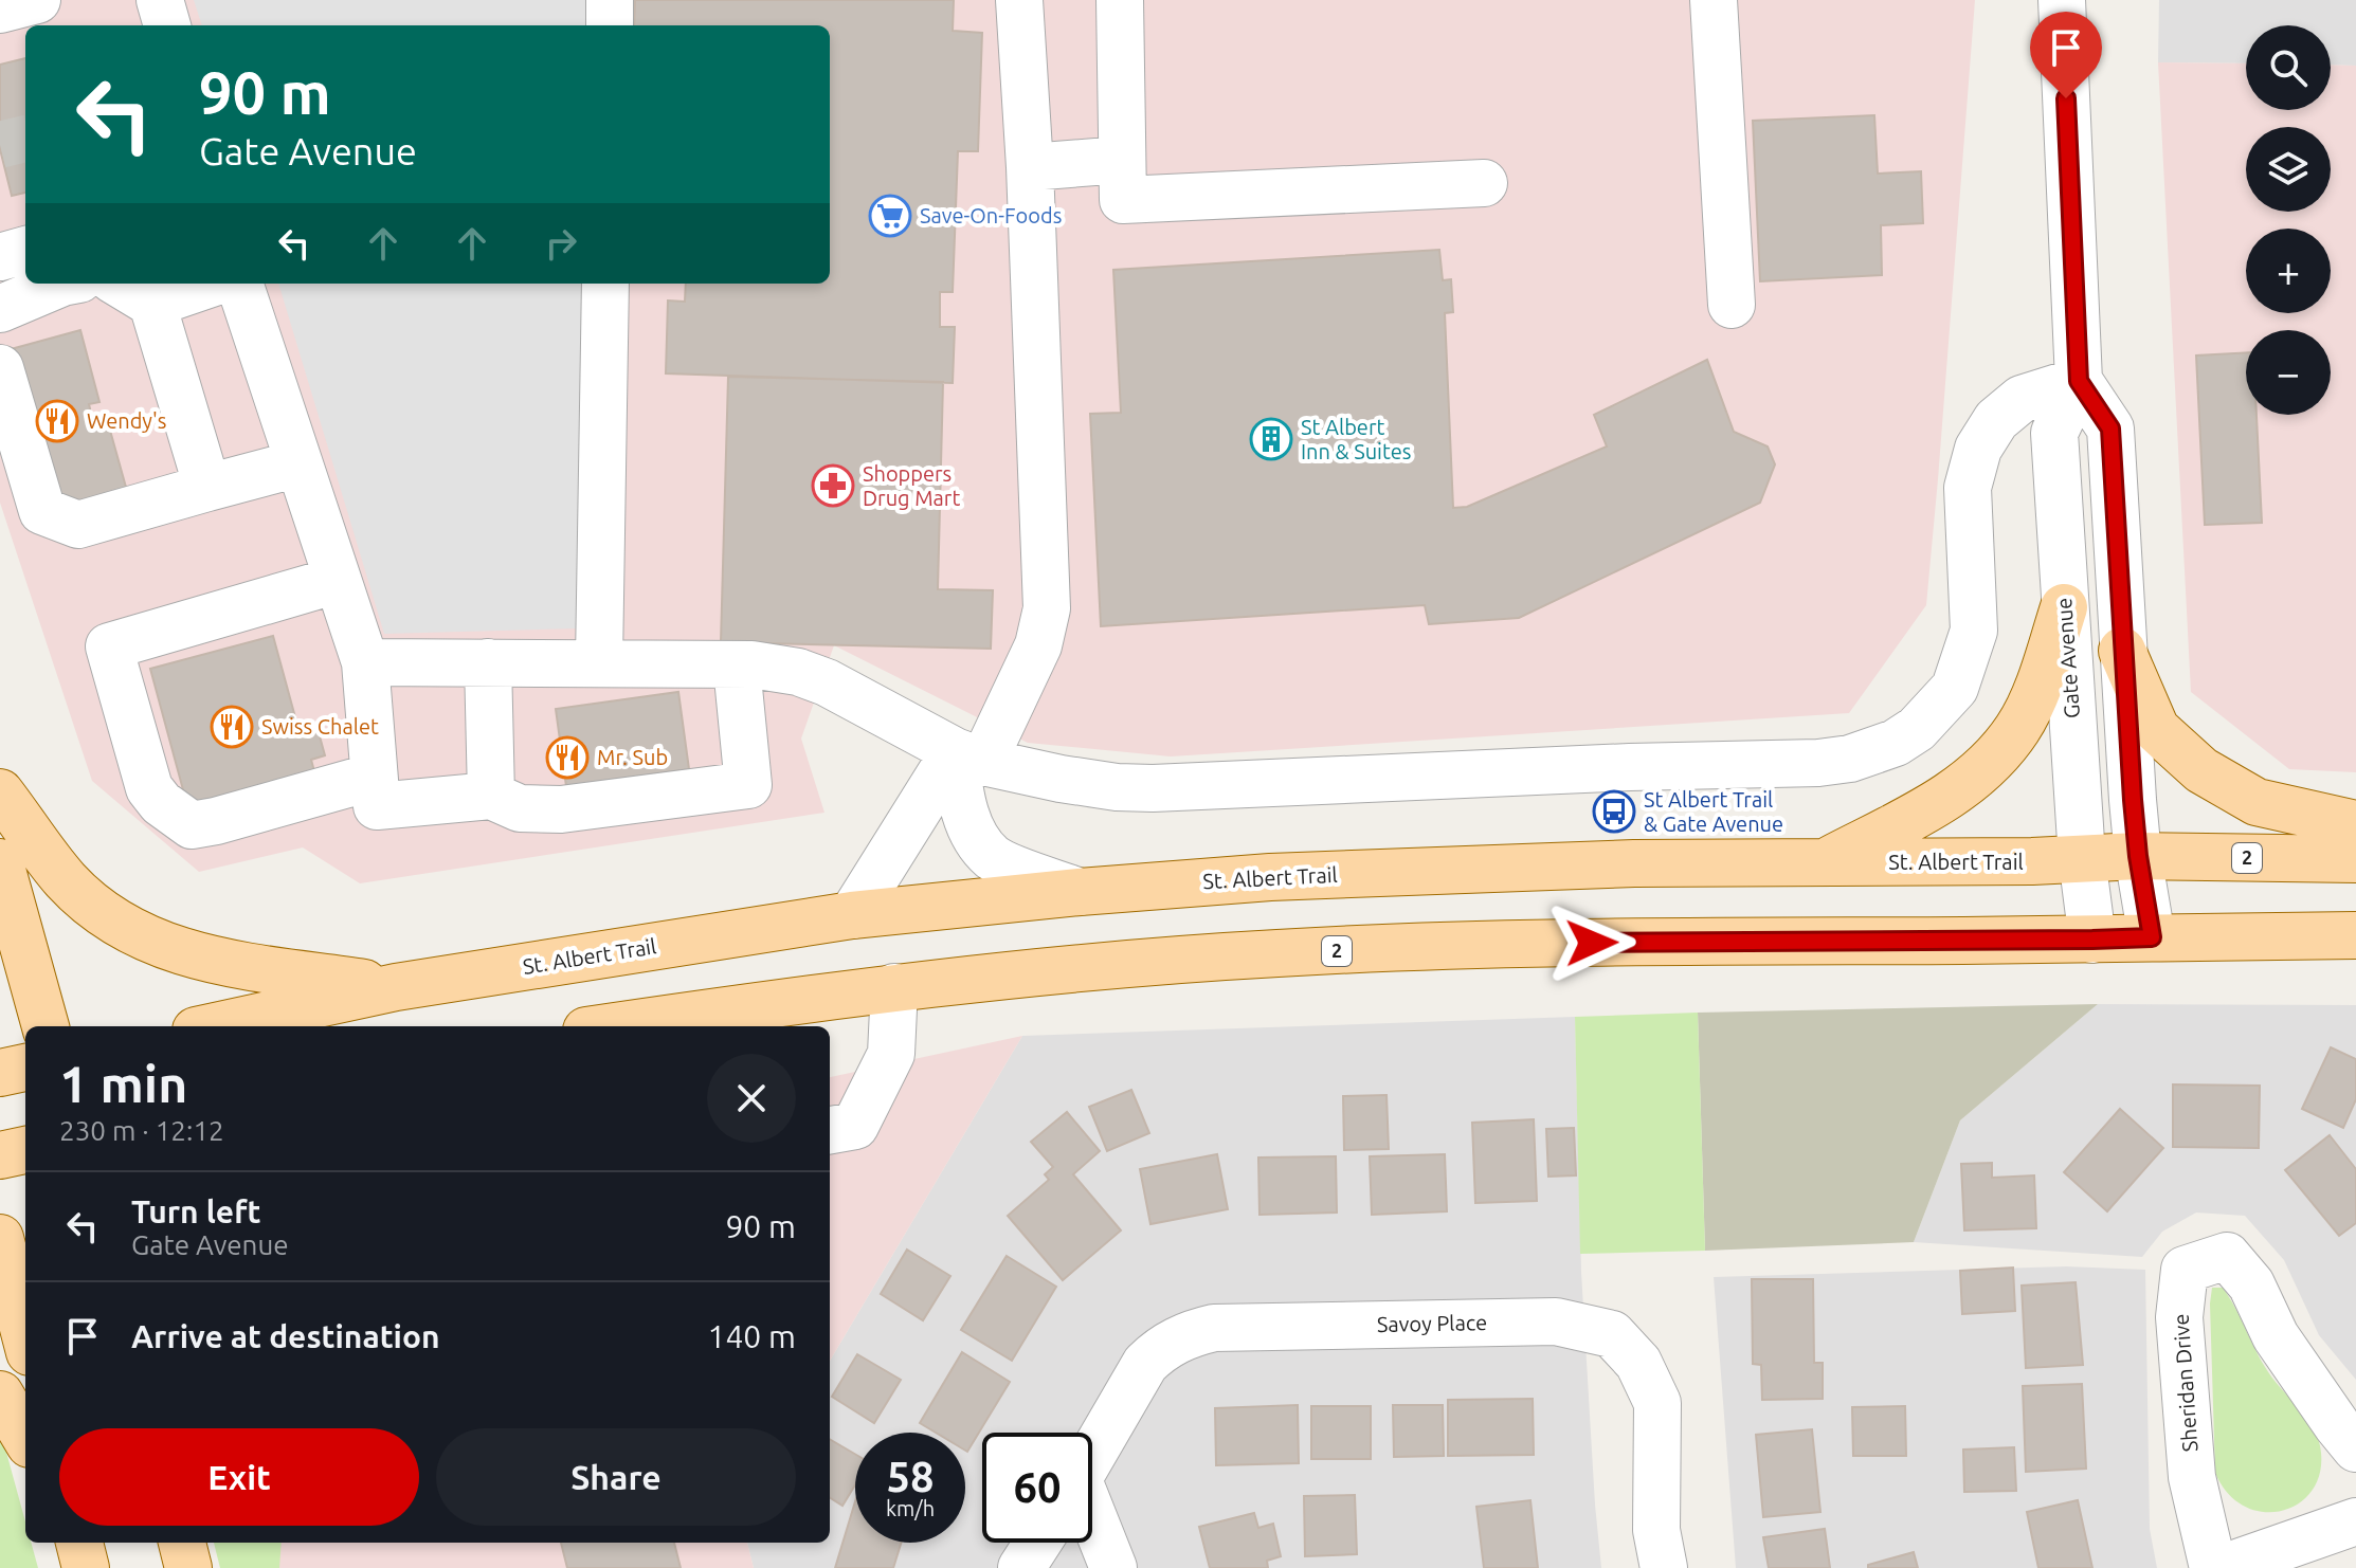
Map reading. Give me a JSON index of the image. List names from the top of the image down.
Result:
{
  "streets": {
    "main road": ["2", "St. Albert Trail"],
    "street": ["Gate Avenue", "Savoy Place", "Sheridan Drive"]
  },
  "crossings": [
    ["Gate Avenue", "2"],
    ["Gate Avenue", "St. Albert Trail"]
  ],
  "places": {
    "supermarket": ["Save-On-Foods"],
    "restaurant": ["Wendy's", "Swiss Chalet", "Mr. Sub"],
    "building": ["St Albert Inn & Suites"],
    "pharmacy": ["Shoppers Drug Mart"],
    "bus stop": ["St Albert Trail & Gate Avenue"]
  },
  "page": {
    "map_buttons": ["+", "−"],
    "turn": ["90 m", "Gate Avenue"],
    "heading": ["1 min", "230 m · 12:12"],
    "list": [
      {
        "name": "Turn left",
        "note": "Gate Avenue",
        "value": "90 m"
      },
      {
        "name": "Arrive at destination",
        "value": "140 m"
      }
    ],
    "buttons": ["Exit", "Share"],
    "speed": "58 km/h",
    "limit": "60"
  }
}
